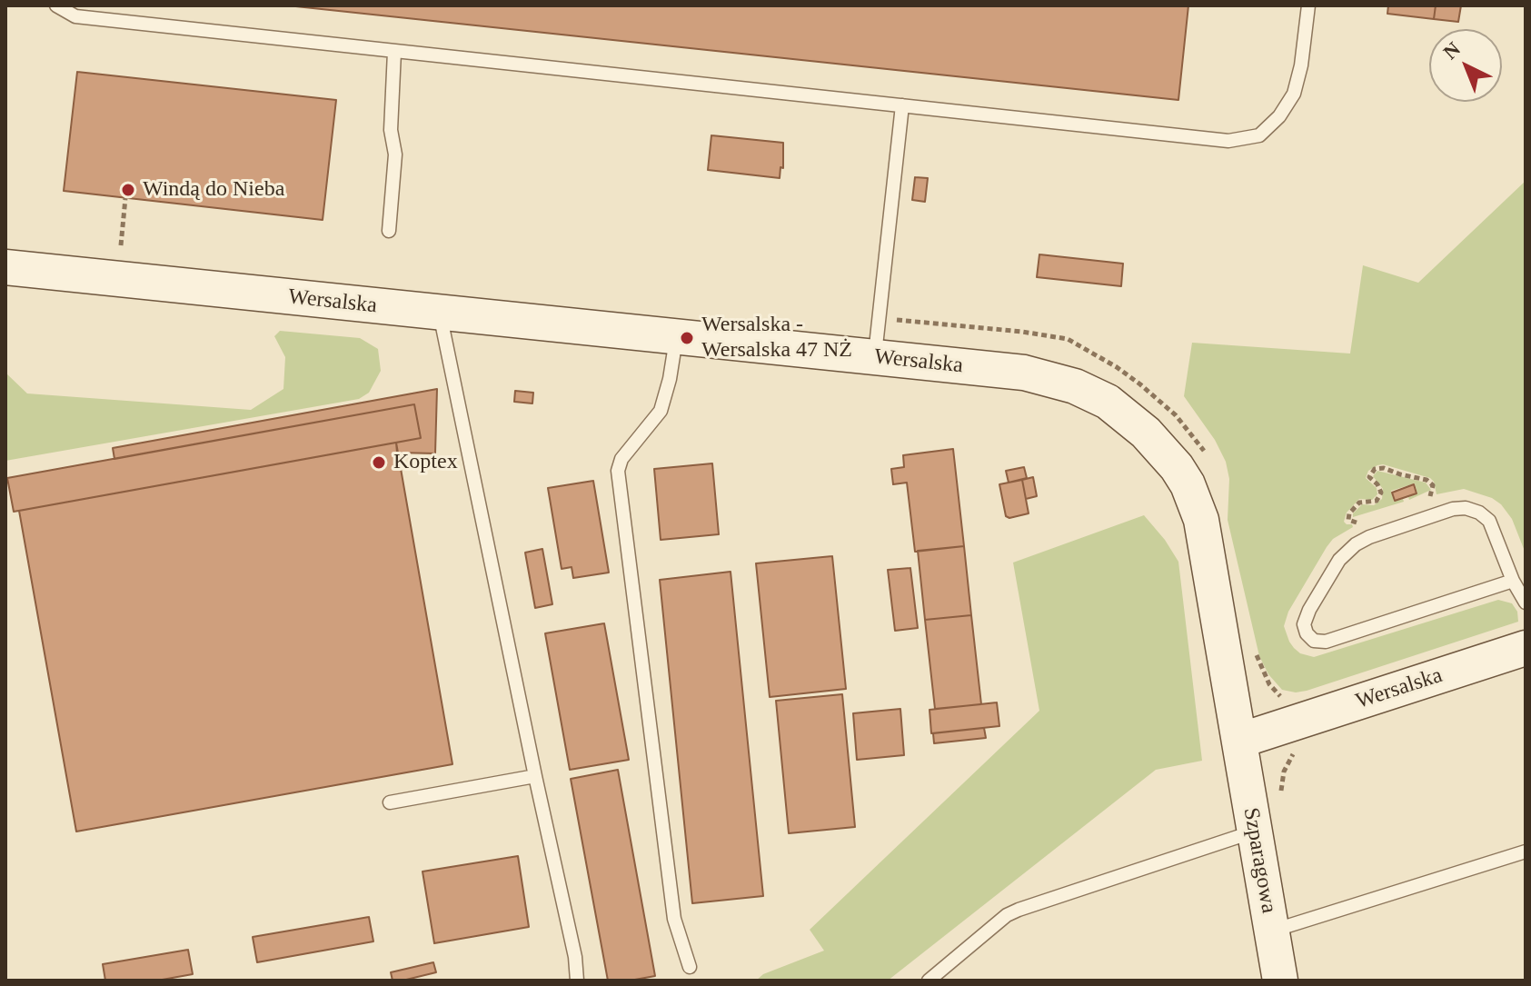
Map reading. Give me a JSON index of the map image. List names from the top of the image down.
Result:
{
  "streets": {
    "street": ["Wersalska", "Szparagowa"]
  },
  "crossings": [
    ["Wersalska", "Szparagowa"]
  ],
  "places": ["Windą do Nieba", "Wersalska - Wersalska 47 NŻ", "Koptex"],
  "north": "top left"
}
